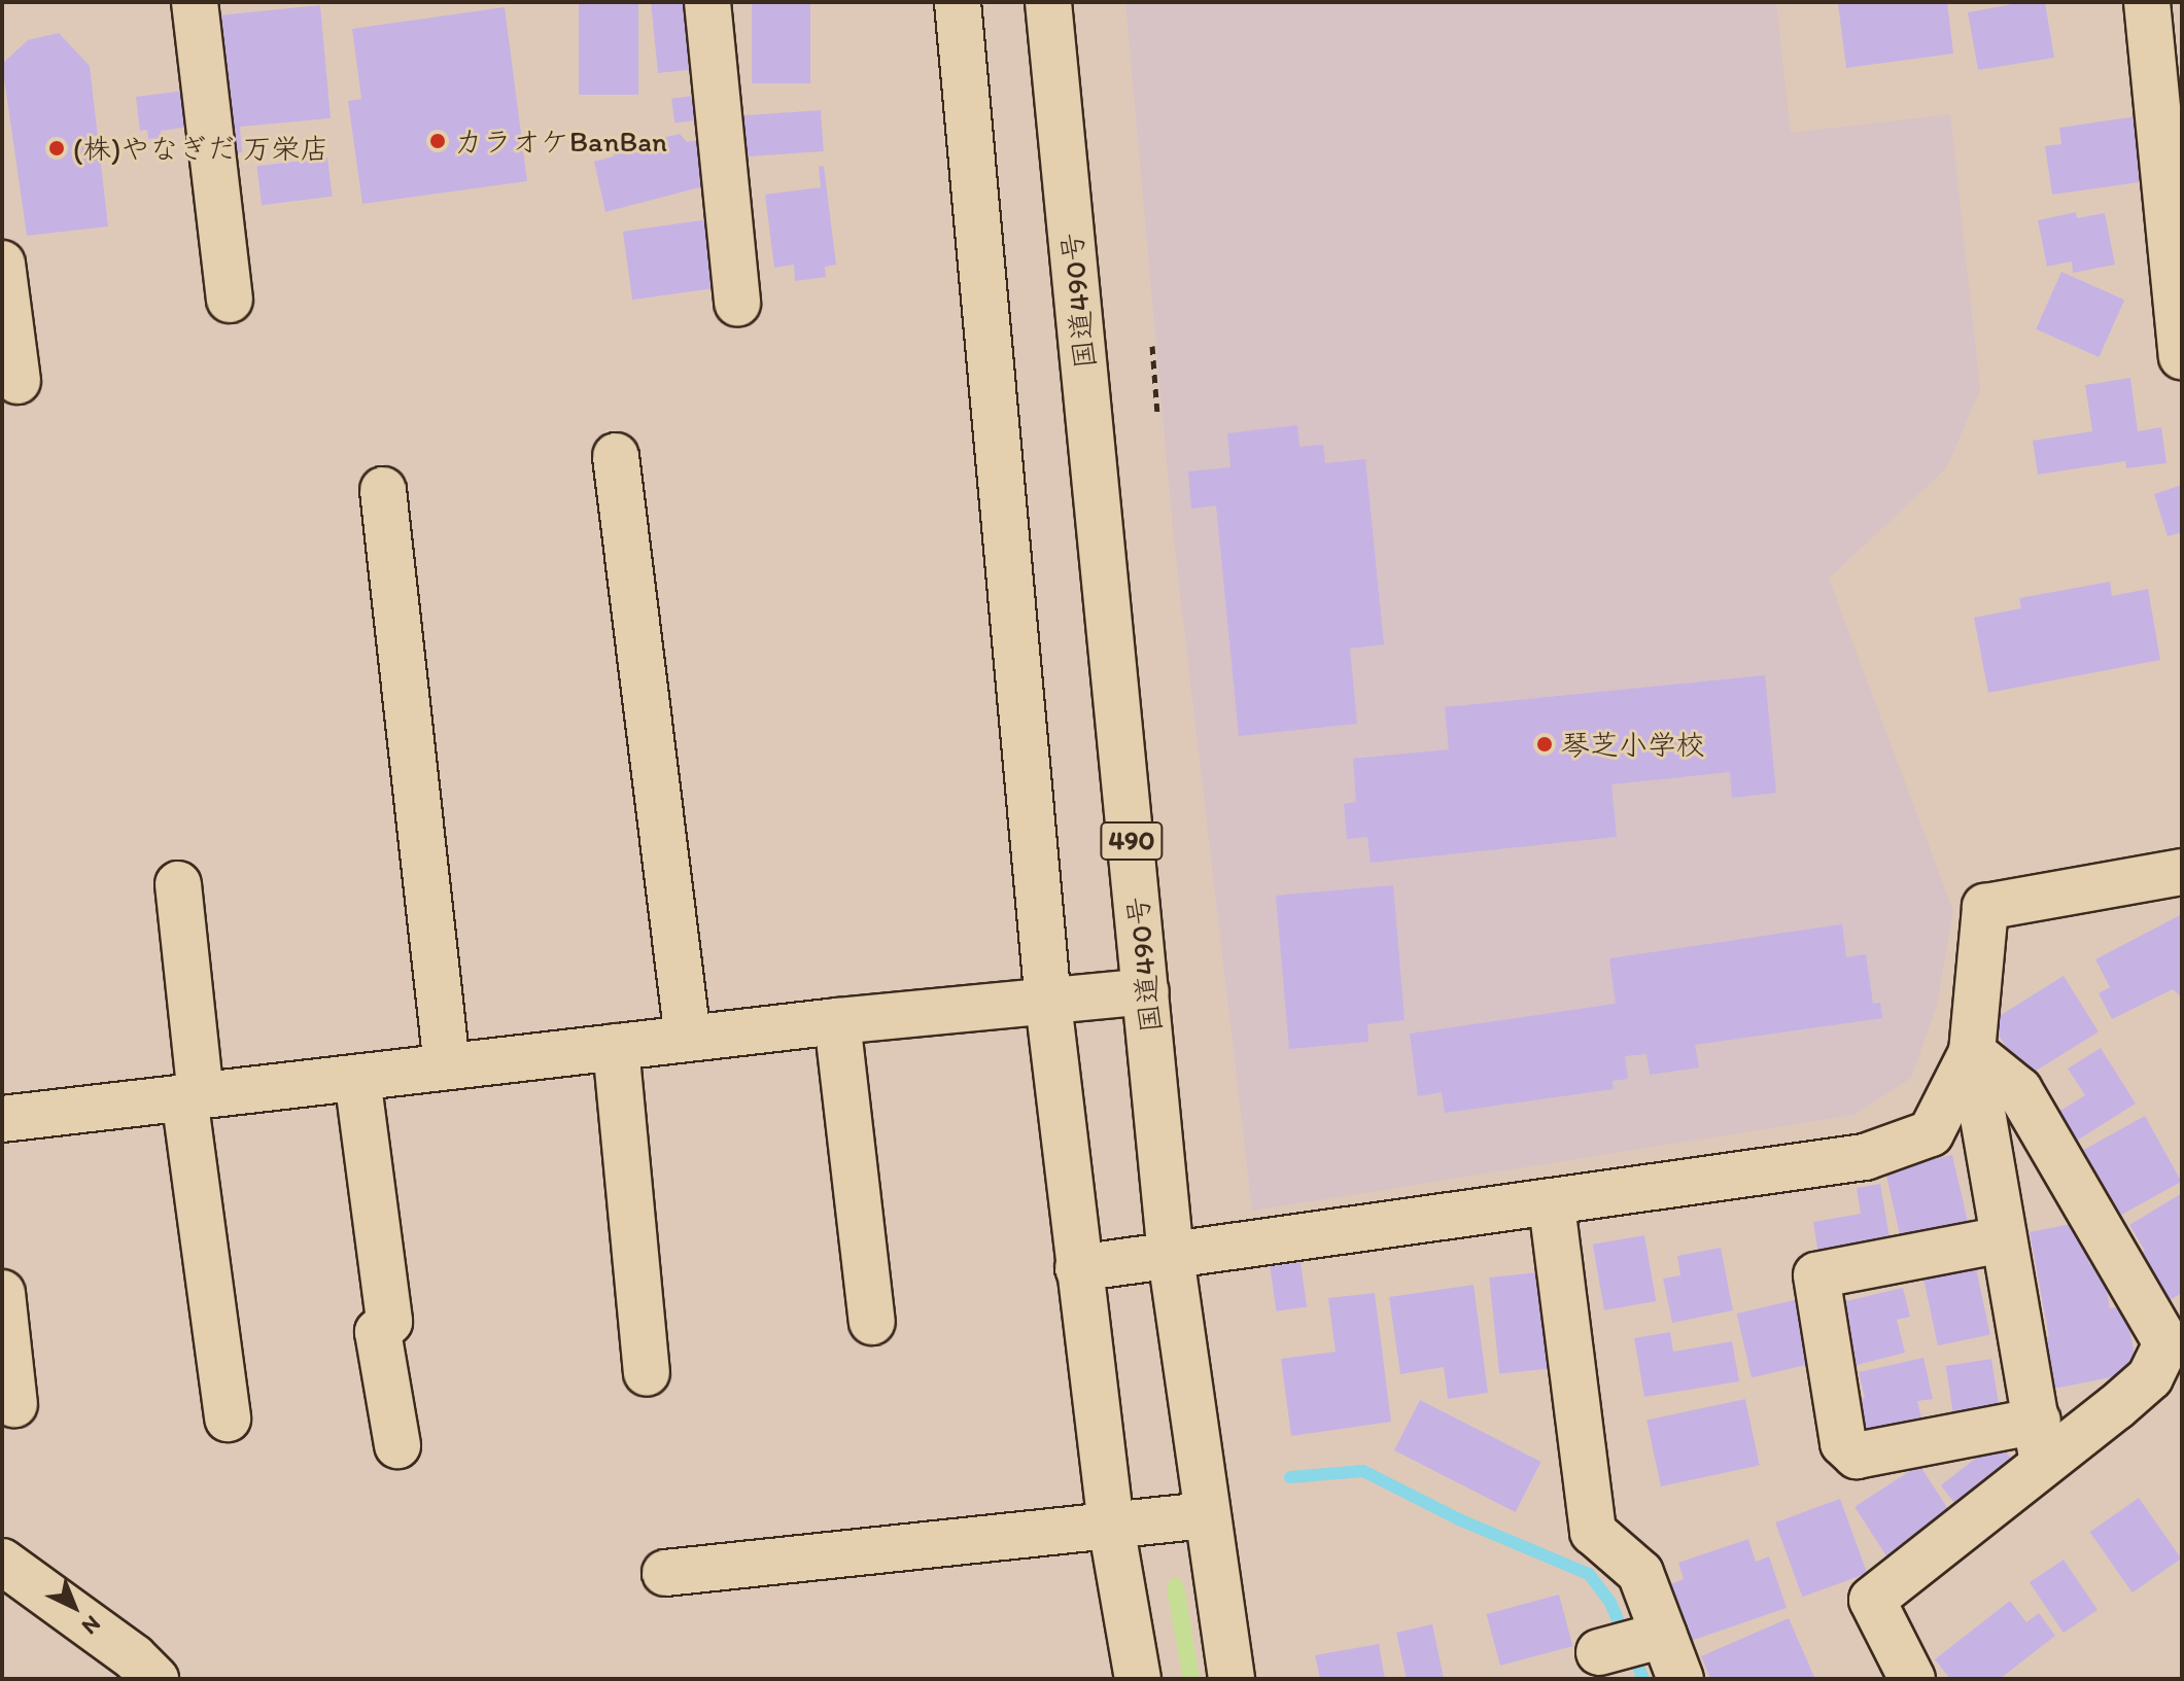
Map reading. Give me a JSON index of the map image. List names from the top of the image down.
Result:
{
  "streets": {
    "main road": ["国道490号", "490"]
  },
  "places": ["カラオケBanBan", "(株)やなぎだ 万栄店", "琴芝小学校"],
  "north": "bottom right"
}
